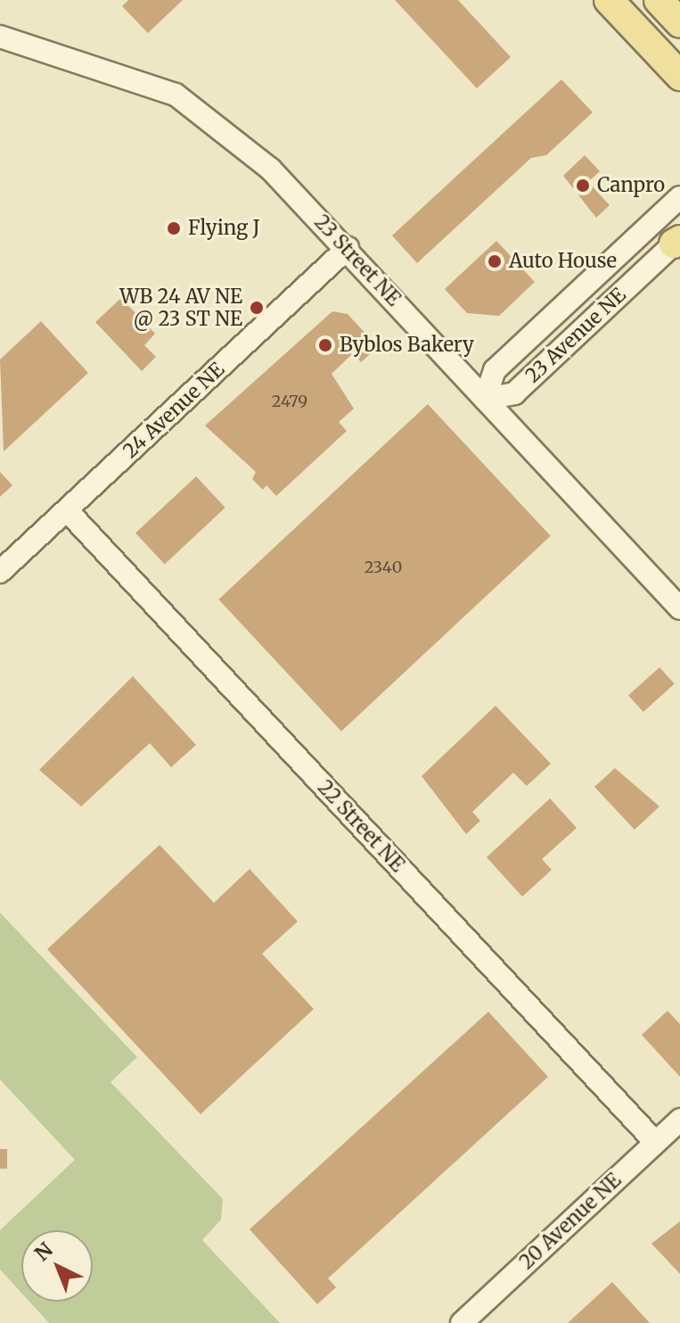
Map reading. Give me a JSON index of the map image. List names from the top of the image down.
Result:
{
  "streets": {
    "street": [
      "23 Street NE",
      "23 Avenue NE",
      "24 Avenue NE",
      "22 Street NE",
      "20 Avenue NE"
    ]
  },
  "crossings": [
    ["23 Street NE", "23 Avenue NE"],
    ["23 Street NE", "24 Avenue NE"],
    ["24 Avenue NE", "22 Street NE"],
    ["22 Street NE", "20 Avenue NE"]
  ],
  "places": [
    "Canpro",
    "Flying J",
    "Auto House",
    "WB 24 AV NE @ 23 ST NE",
    "Byblos Bakery"
  ],
  "house_numbers": ["2479", "2340"],
  "north": "top left"
}
